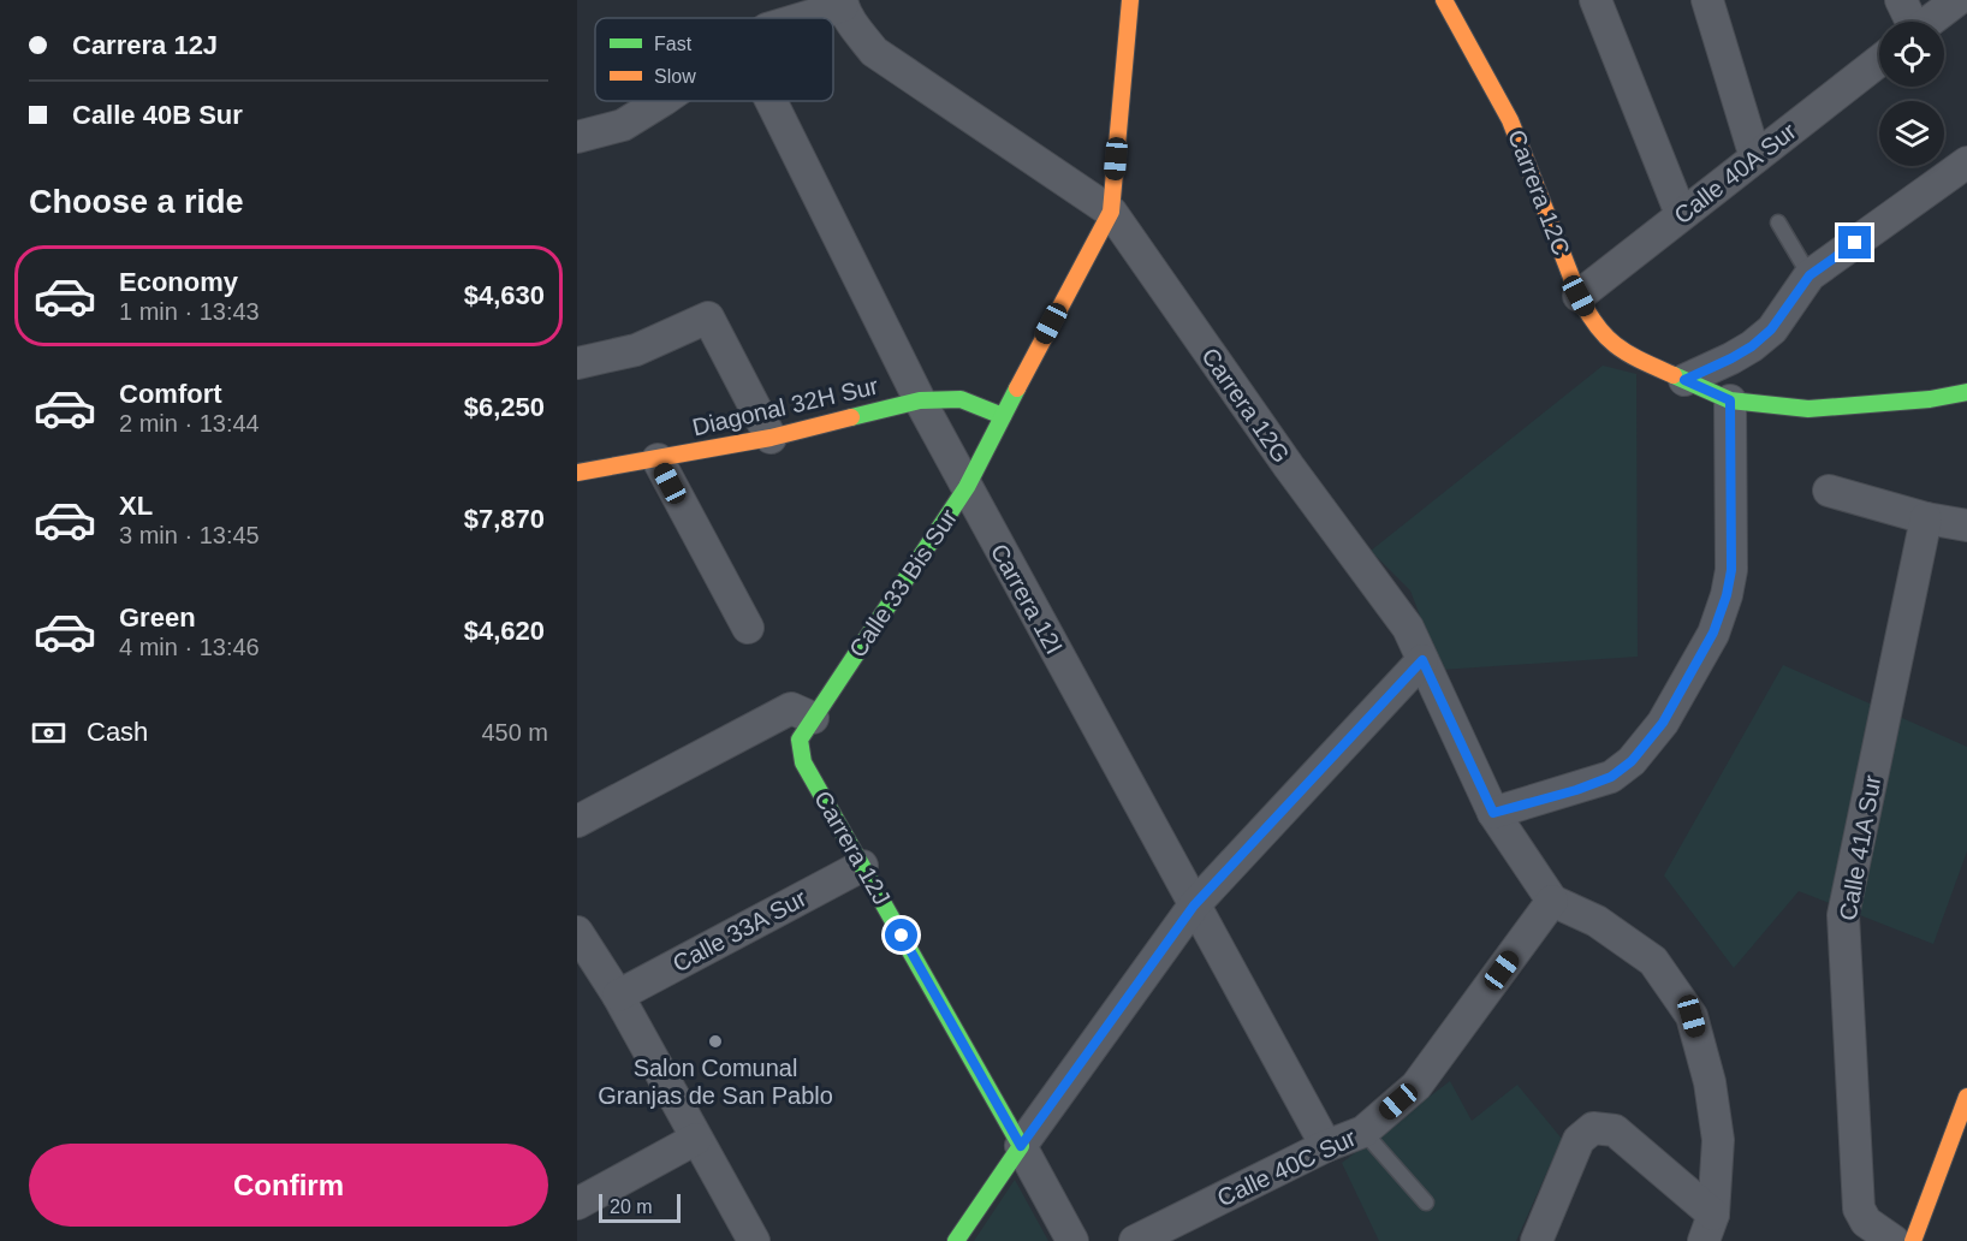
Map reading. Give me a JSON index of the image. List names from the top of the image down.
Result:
{
  "streets": {
    "street": [
      "Calle 40A Sur",
      "Carrera 12C",
      "Carrera 12G",
      "Diagonal 32H Sur",
      "Calle 33 Bis Sur",
      "Carrera 12I",
      "Carrera 12J",
      "Calle 41A Sur",
      "Calle 33A Sur",
      "Calle 40C Sur"
    ]
  },
  "crossings": [
    ["Calle 40A Sur", "Carrera 12C"],
    ["Carrera 12G", "Calle 33 Bis Sur"],
    ["Carrera 12G", "Calle 40C Sur"],
    ["Diagonal 32H Sur", "Calle 33 Bis Sur"],
    ["Diagonal 32H Sur", "Carrera 12I"],
    ["Calle 33 Bis Sur", "Carrera 12I"],
    ["Calle 33 Bis Sur", "Carrera 12J"],
    ["Carrera 12I", "Calle 40C Sur"],
    ["Carrera 12J", "Calle 33A Sur"]
  ],
  "places": ["Salon Comunal Granjas de San Pablo"],
  "legend": ["Fast", "Slow"],
  "scale_bar": "20 m",
  "page": {
    "banner": ["Carrera 12J", "Calle 40B Sur"],
    "heading": "Choose a ride",
    "list": [
      {
        "name": "Economy",
        "note": "1 min · 13:43",
        "value": "$4,630"
      },
      {
        "name": "Comfort",
        "note": "2 min · 13:44",
        "value": "$6,250"
      },
      {
        "name": "XL",
        "note": "3 min · 13:45",
        "value": "$7,870"
      },
      {
        "name": "Green",
        "note": "4 min · 13:46",
        "value": "$4,620"
      }
    ],
    "pay": ["Cash", "450 m"],
    "buttons": "Confirm",
    "scale": "20 m"
  }
}
